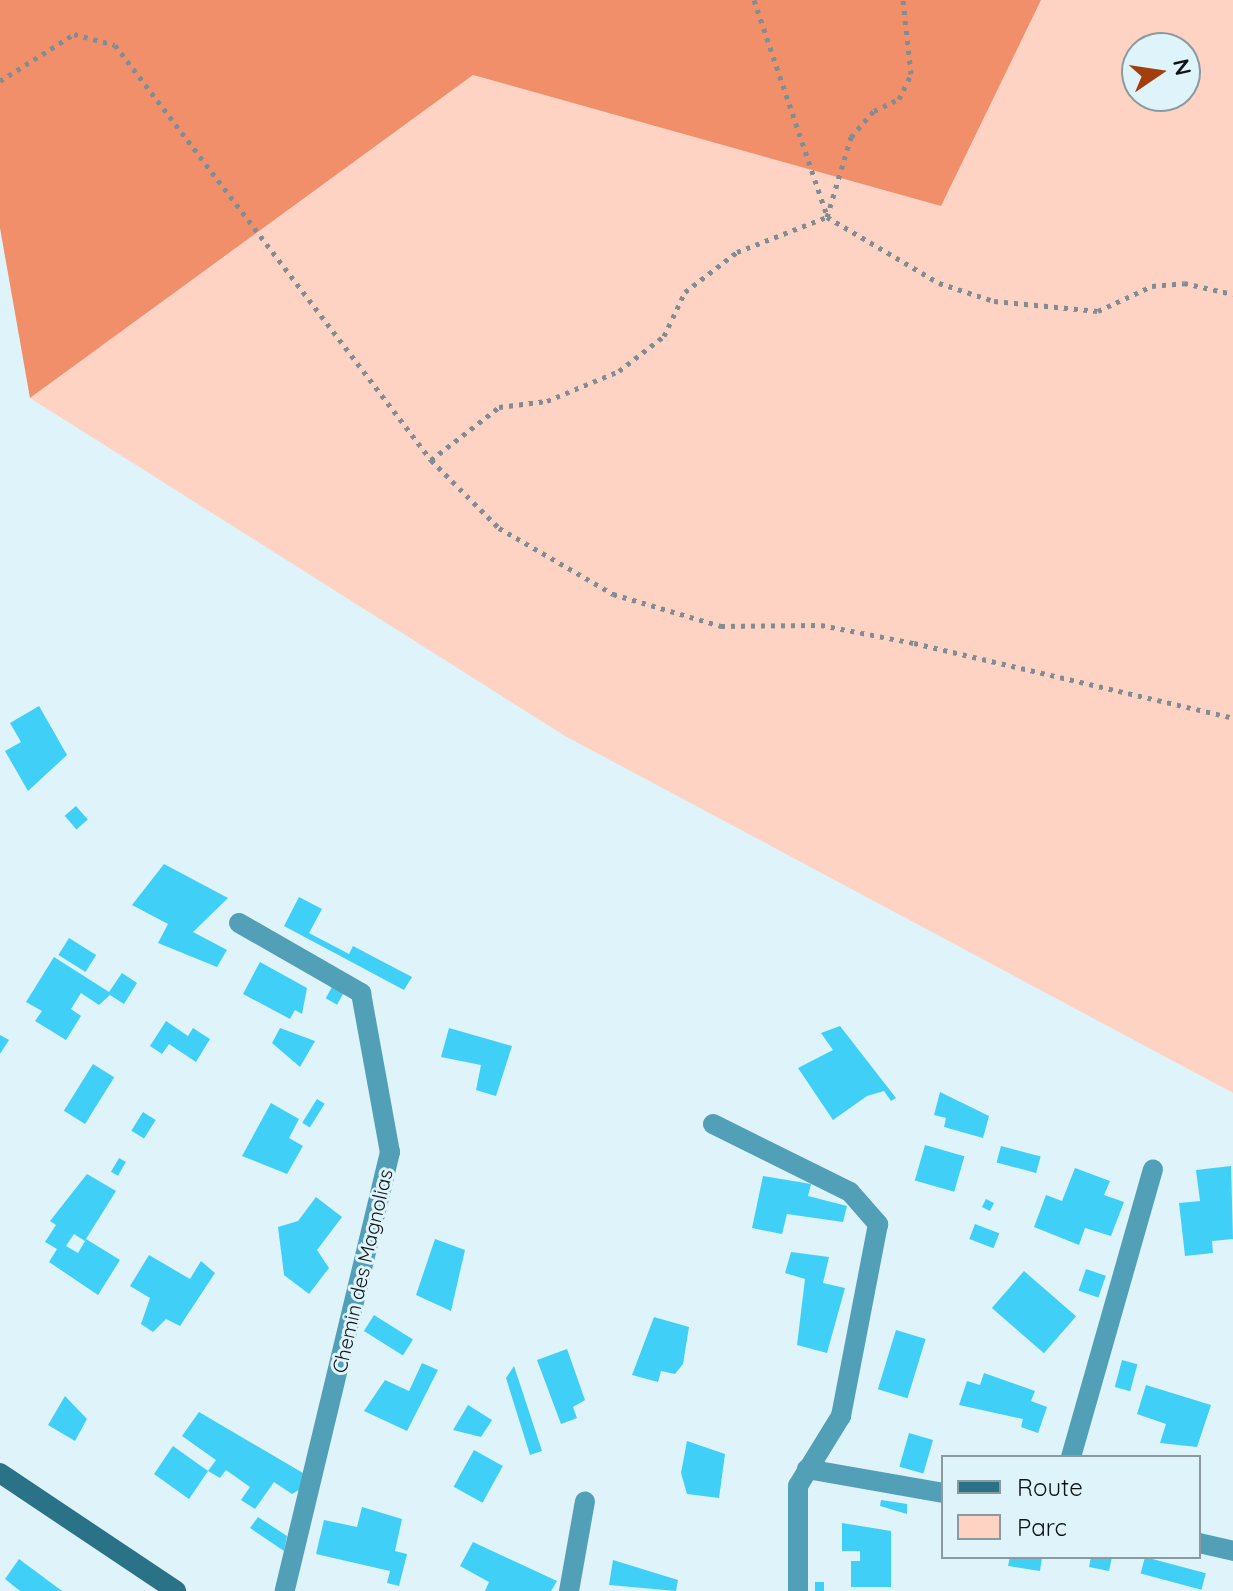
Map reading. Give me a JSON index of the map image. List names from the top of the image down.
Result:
{
  "streets": {
    "street": ["Chemin des Magnolias"]
  },
  "legend": ["Route", "Parc"],
  "north": "right"
}
